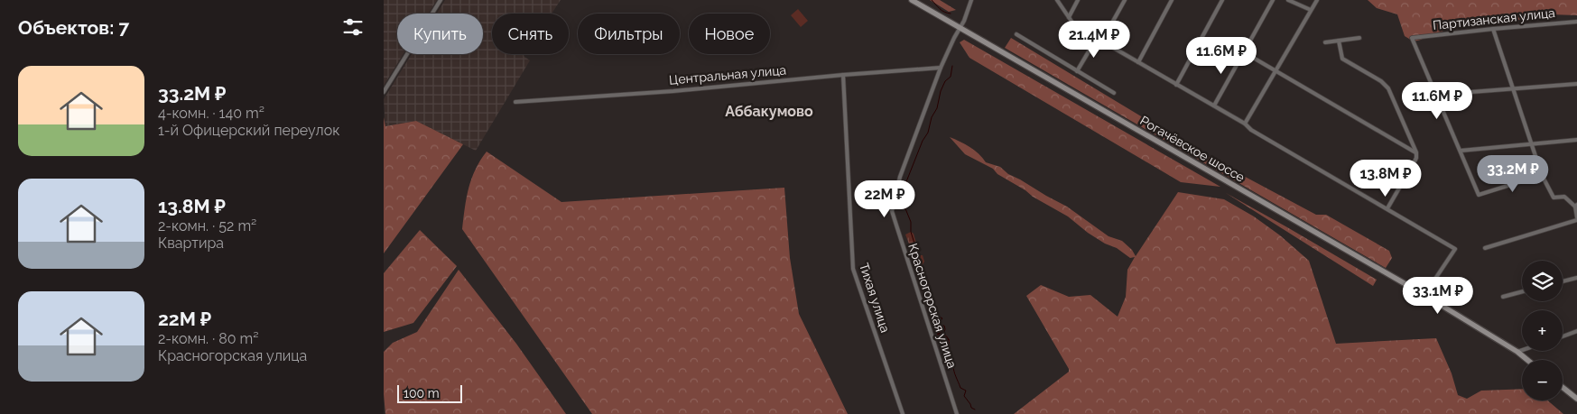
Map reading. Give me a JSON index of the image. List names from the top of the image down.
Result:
{
  "streets": {
    "main road": ["Рогачёвское шоссе"],
    "street": [
      "Партизанская улица",
      "Центральная улица",
      "Тихая улица",
      "Красногорская улица"
    ]
  },
  "crossings": [
    ["Центральная улица", "Тихая улица"],
    ["Центральная улица", "Красногорская улица"],
    ["Рогачёвское шоссе", "Красногорская улица"]
  ],
  "districts": ["Аббакумово"],
  "scale_bar": "100 m",
  "page": {
    "heading": "Объектов: 7",
    "chip": [
      "Купить",
      "Снять",
      "Фильтры",
      "Новое"
    ],
    "price": [
      "21.4M ₽",
      "11.6M ₽",
      "11.6M ₽",
      "33.2M ₽",
      "13.8M ₽",
      "22M ₽",
      "33.1M ₽"
    ],
    "list": [
      {
        "name": "33.2M ₽",
        "note": "4-комн. · 140 m² · 1-й Офицерский переулок"
      },
      {
        "name": "13.8M ₽",
        "note": "2-комн. · 52 m² · Квартира"
      },
      {
        "name": "22M ₽",
        "note": "2-комн. · 80 m² · Красногорская улица"
      }
    ],
    "map_buttons": ["+", "−"],
    "scale": "100 m"
  }
}
